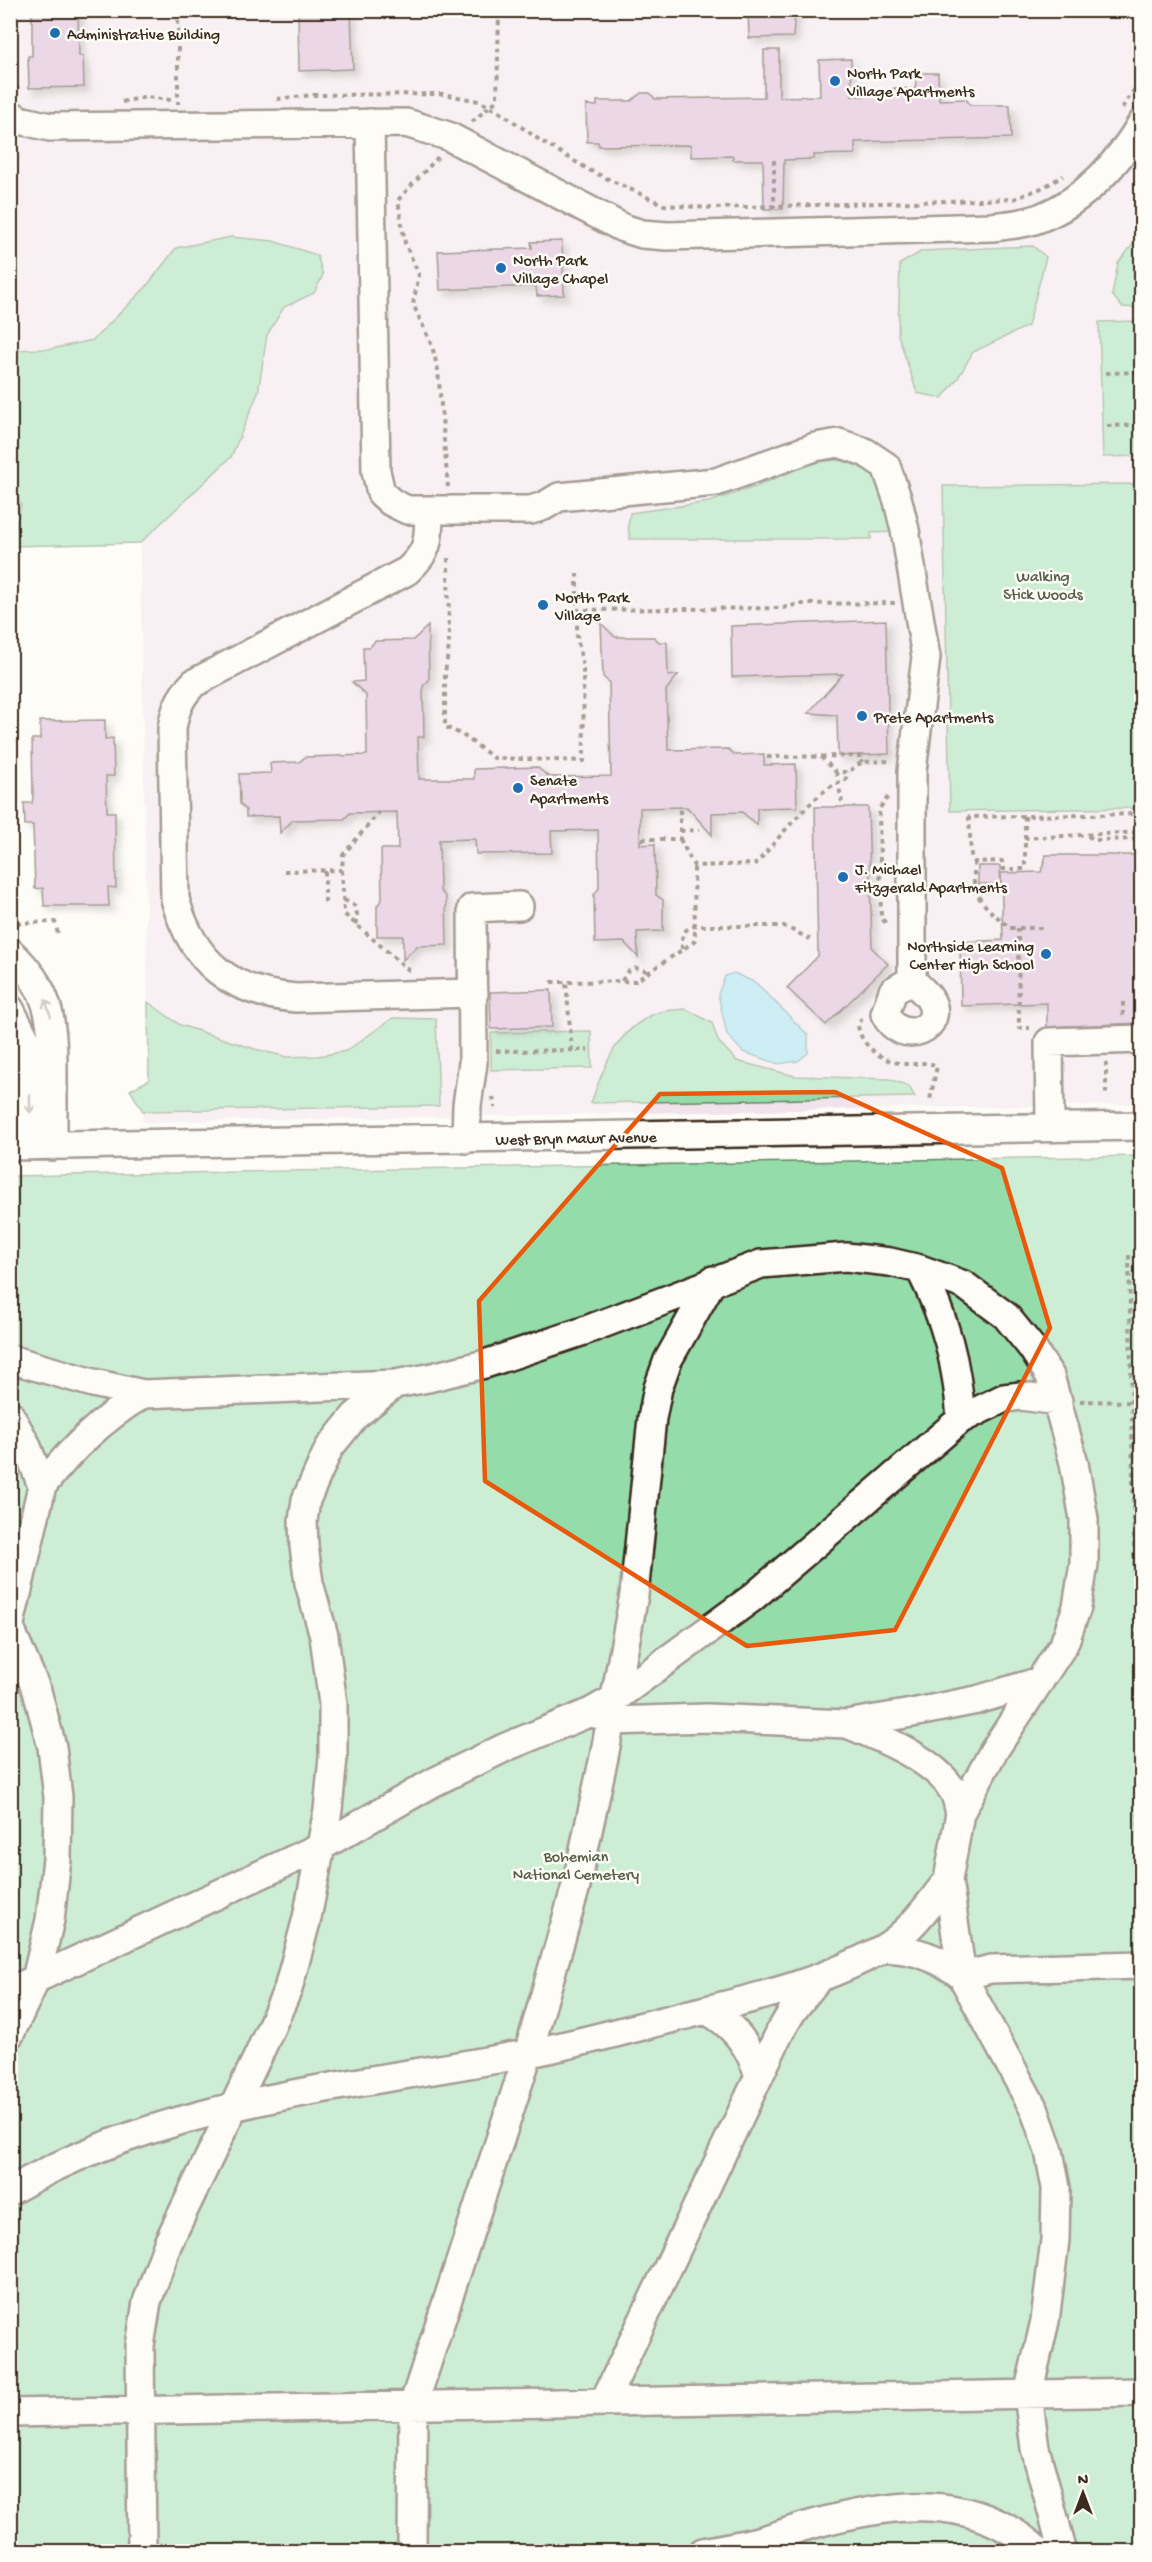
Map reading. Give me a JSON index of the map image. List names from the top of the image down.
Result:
{
  "streets": {
    "street": ["West Bryn Mawr Avenue"]
  },
  "parks": ["Walking Stick Woods", "Bohemian National Cemetery"],
  "places": [
    "Administrative Building",
    "North Park Village Apartments",
    "North Park Village Chapel",
    "North Park Village",
    "Prete Apartments",
    "Senate Apartments",
    "J. Michael Fitzgerald Apartments",
    "Northside Learning Center High School"
  ],
  "north": "top"
}
